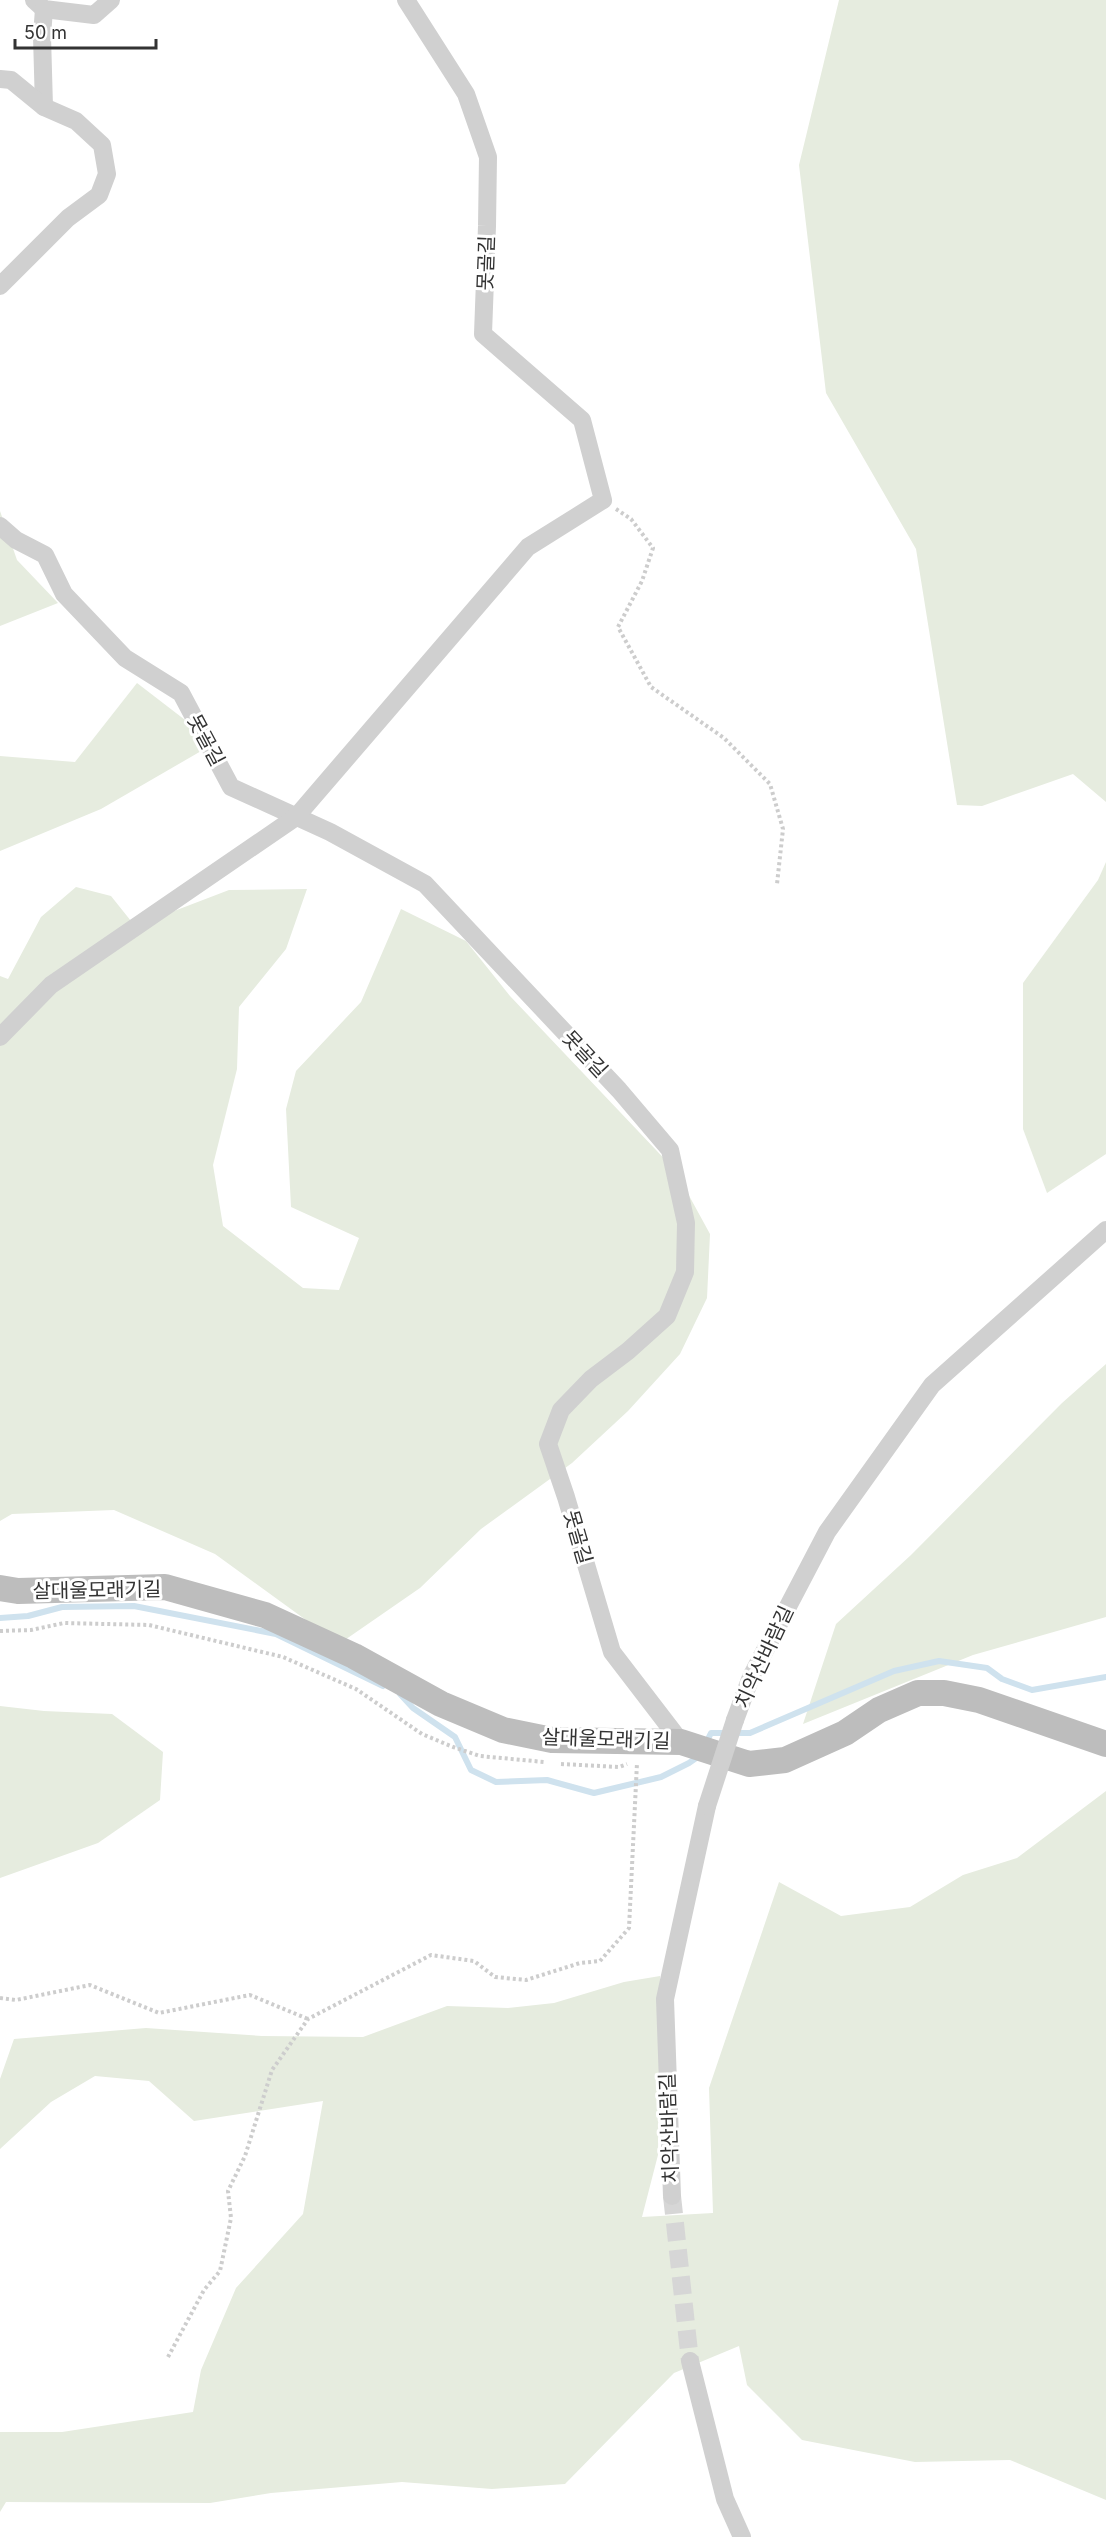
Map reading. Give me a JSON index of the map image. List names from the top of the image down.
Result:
{
  "streets": {
    "street": ["못골길", "살대울모래기길", "치악산바람길"]
  },
  "crossings": [
    ["못골길", "살대울모래기길"]
  ],
  "scale_bar": "50 m"
}
